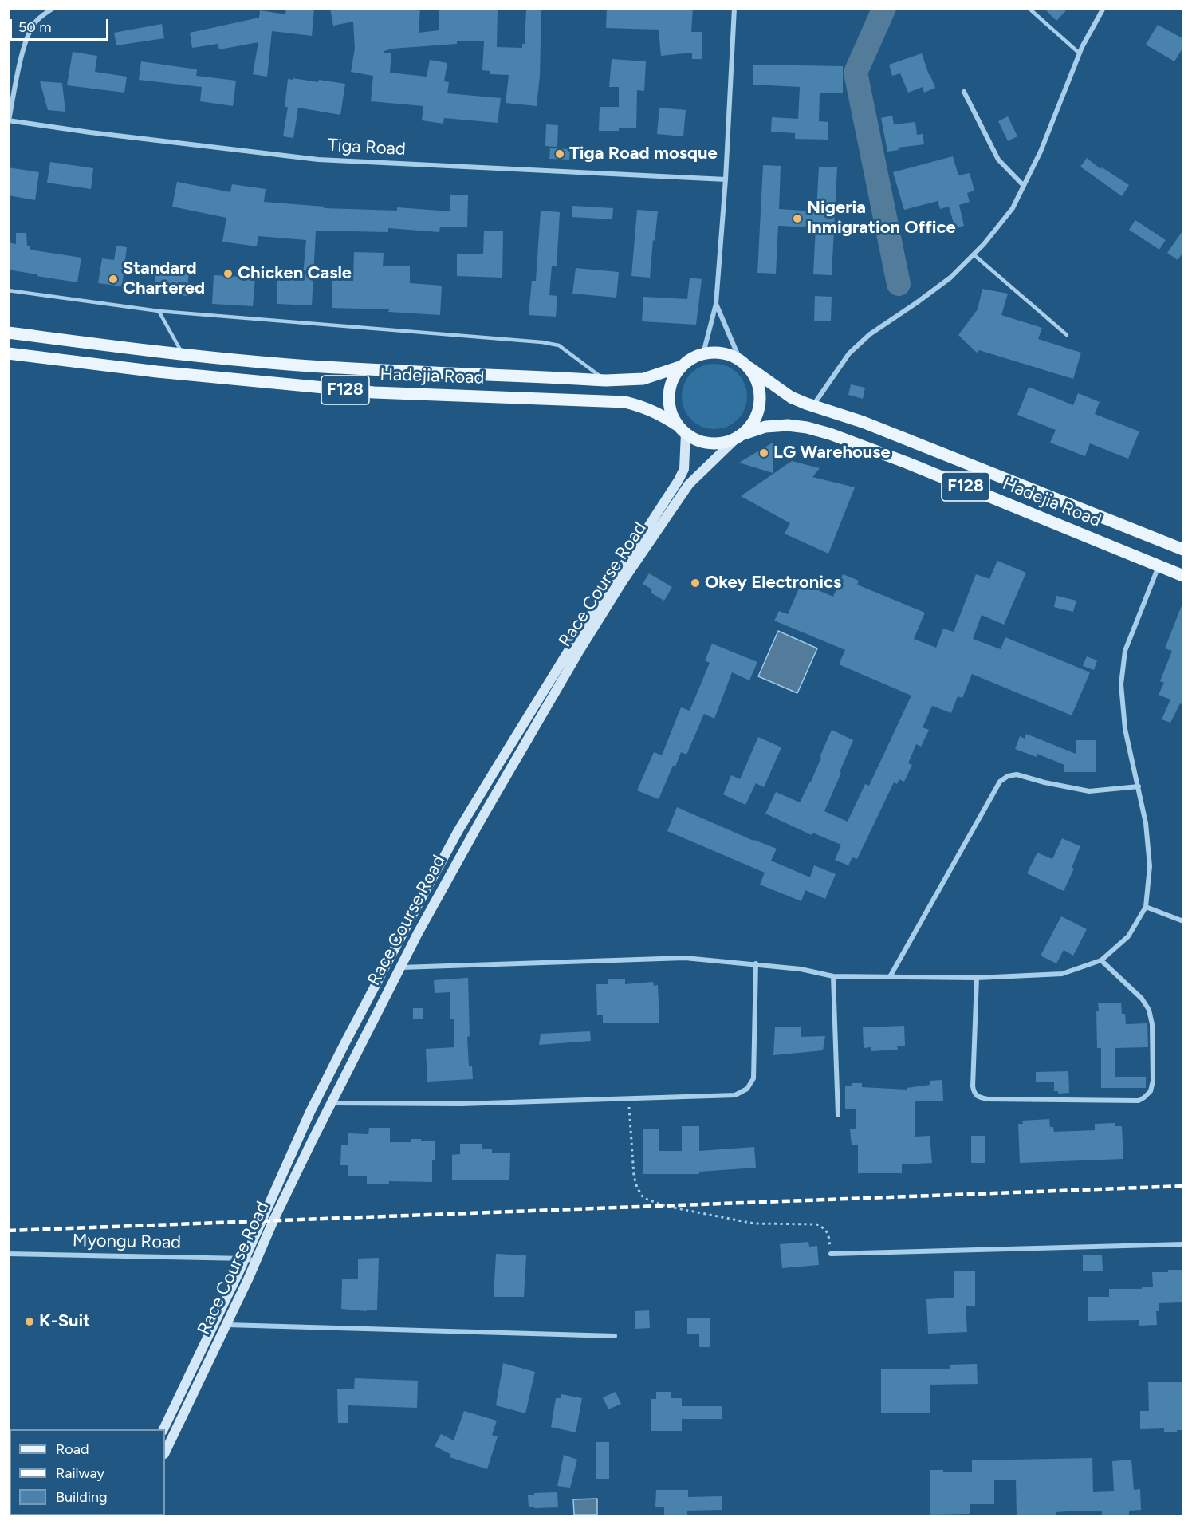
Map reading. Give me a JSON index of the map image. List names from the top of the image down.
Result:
{
  "streets": {
    "main road": ["Hadejia Road", "F128"],
    "street": ["Tiga Road", "Race Course Road", "Myongu Road"]
  },
  "crossings": [
    ["Hadejia Road", "F128"],
    ["Hadejia Road", "Race Course Road"],
    ["F128", "Race Course Road"],
    ["Race Course Road", "Myongu Road"]
  ],
  "places": [
    "Tiga Road mosque",
    "Nigeria Inmigration Office",
    "Chicken Casle",
    "Standard Chartered",
    "LG Warehouse",
    "Okey Electronics",
    "K-Suit"
  ],
  "legend": ["Road", "Railway", "Building"],
  "scale_bar": "50 m"
}
